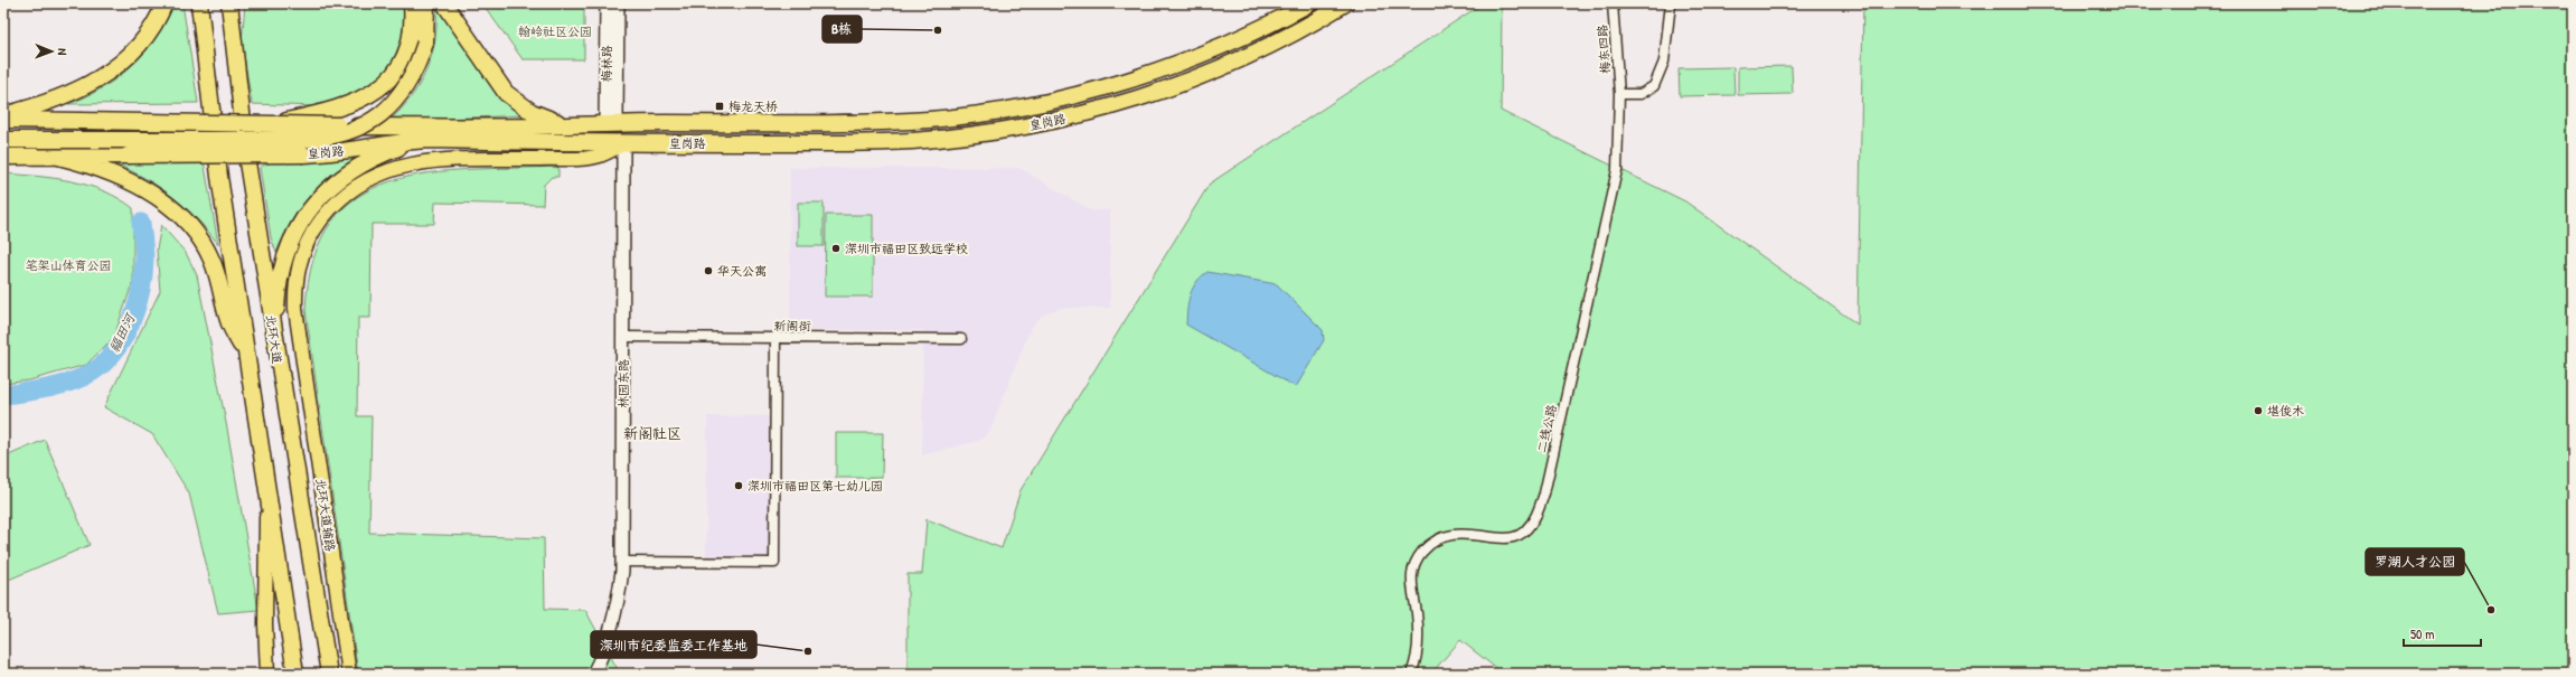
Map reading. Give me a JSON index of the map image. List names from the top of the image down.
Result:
{
  "streets": {
    "highway": ["皇岗路", "北环大道"],
    "main road": ["北环大道辅路"],
    "street": [
      "梅东四路",
      "梅林路",
      "新阁街",
      "林园东路",
      "二线公路"
    ]
  },
  "crossings": [
    ["梅东四路", "二线公路"],
    ["梅林路", "皇岗路"],
    ["皇岗路", "林园东路"],
    ["皇岗路", "北环大道辅路"],
    ["新阁街", "林园东路"],
    ["林园东路", "北环大道辅路"]
  ],
  "districts": ["新阁社区"],
  "water": ["福田河"],
  "parks": ["翰岭社区公园", "笔架山体育公园"],
  "places": {
    "other": [
      "B栋",
      "深圳市福田区致远学校",
      "华天公寓",
      "堪俊木",
      "深圳市福田区第七幼儿园",
      "罗湖人才公园",
      "深圳市纪委监委工作基地"
    ],
    "transit": ["梅龙天桥"]
  },
  "scale_bar": "50 m",
  "north": "right"
}
